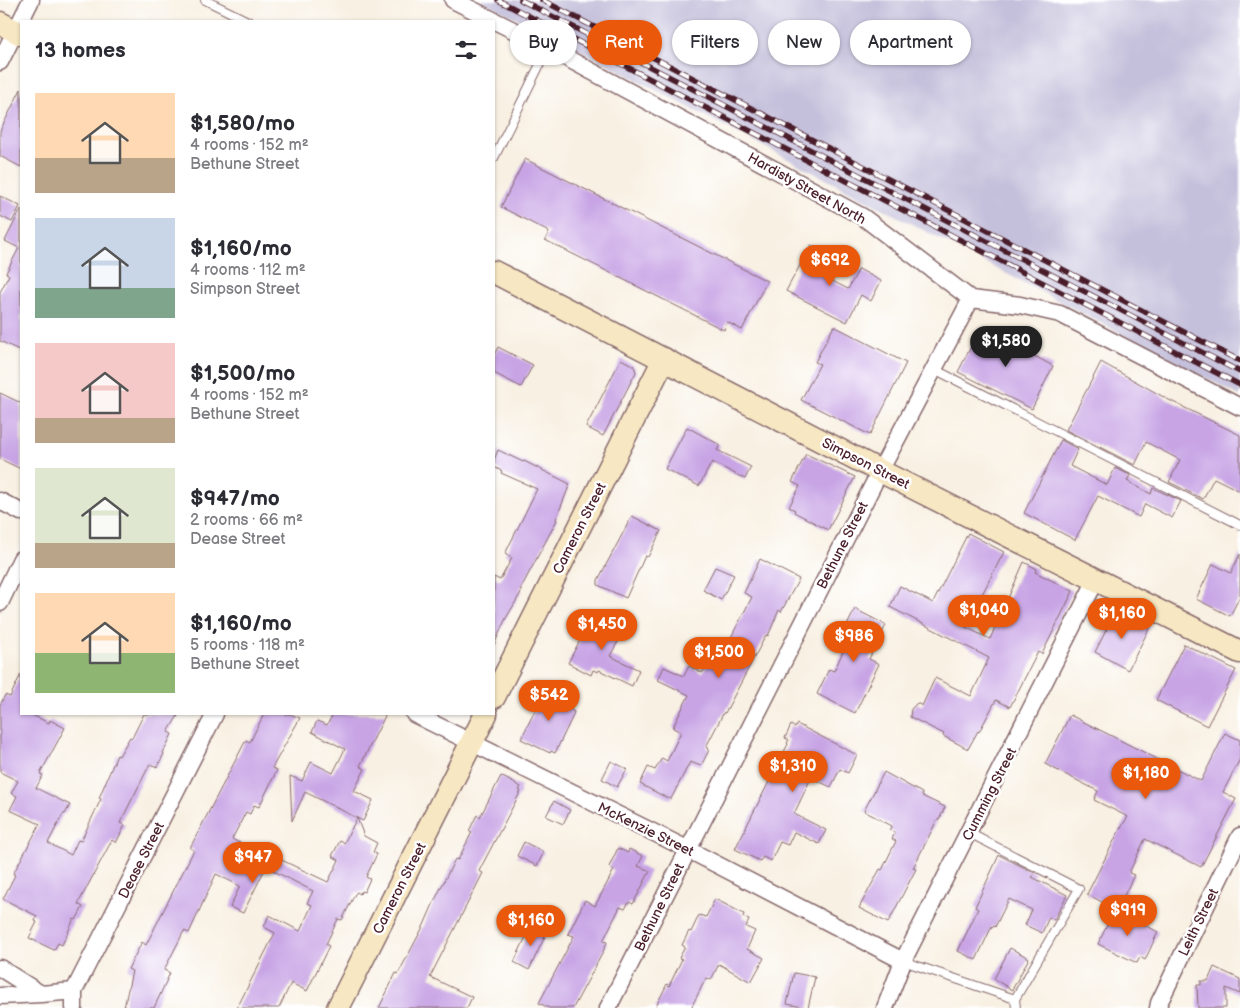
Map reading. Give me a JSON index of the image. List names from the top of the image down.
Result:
{
  "streets": {
    "main road": ["Simpson Street", "Cameron Street"],
    "street": [
      "Hardisty Street North",
      "Bethune Street",
      "Cumming Street",
      "McKenzie Street",
      "Dease Street",
      "Leith Street"
    ]
  },
  "crossings": [
    ["Hardisty Street North", "Bethune Street"],
    ["Simpson Street", "Cameron Street"],
    ["Simpson Street", "Bethune Street"],
    ["Simpson Street", "Cumming Street"],
    ["Cameron Street", "McKenzie Street"],
    ["Bethune Street", "McKenzie Street"],
    ["Cumming Street", "McKenzie Street"]
  ],
  "page": {
    "chip": [
      "Buy",
      "Rent",
      "Filters",
      "New",
      "Apartment"
    ],
    "heading": "13 homes",
    "list": [
      {
        "name": "$1,580/mo",
        "note": "4 rooms · 152 m² · Bethune Street"
      },
      {
        "name": "$1,160/mo",
        "note": "4 rooms · 112 m² · Simpson Street"
      },
      {
        "name": "$1,500/mo",
        "note": "4 rooms · 152 m² · Bethune Street"
      },
      {
        "name": "$947/mo",
        "note": "2 rooms · 66 m² · Dease Street"
      },
      {
        "name": "$1,160/mo",
        "note": "5 rooms · 118 m² · Bethune Street"
      }
    ],
    "price": [
      "$692",
      "$1,580",
      "$1,040",
      "$1,160",
      "$1,450",
      "$986",
      "$1,500",
      "$542",
      "$1,310",
      "$1,180",
      "$947",
      "$919",
      "$1,160"
    ]
  }
}
